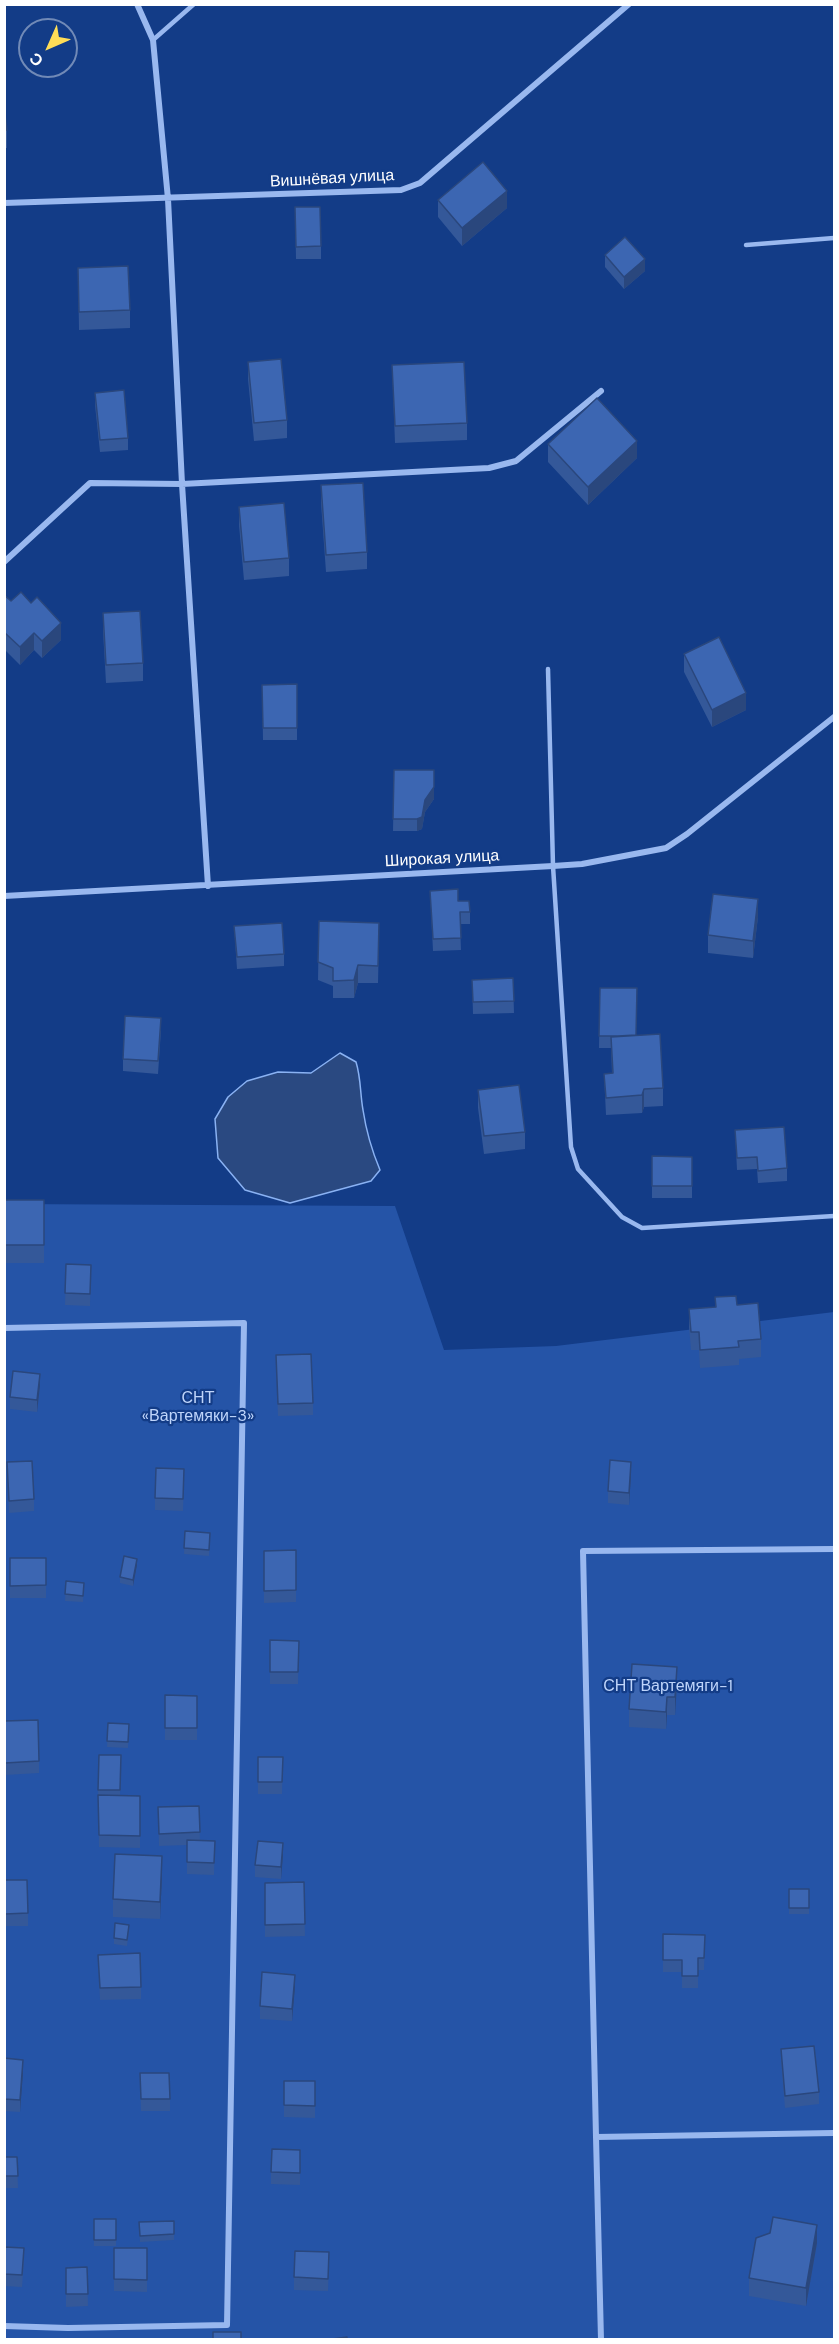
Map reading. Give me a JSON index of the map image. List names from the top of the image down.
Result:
{
  "streets": {
    "street": ["Вишнёвая улица", "Широкая улица"]
  },
  "parks": ["СНТ «Вартемяки-3»", "СНТ Вартемяги-1"],
  "north": "bottom left"
}
